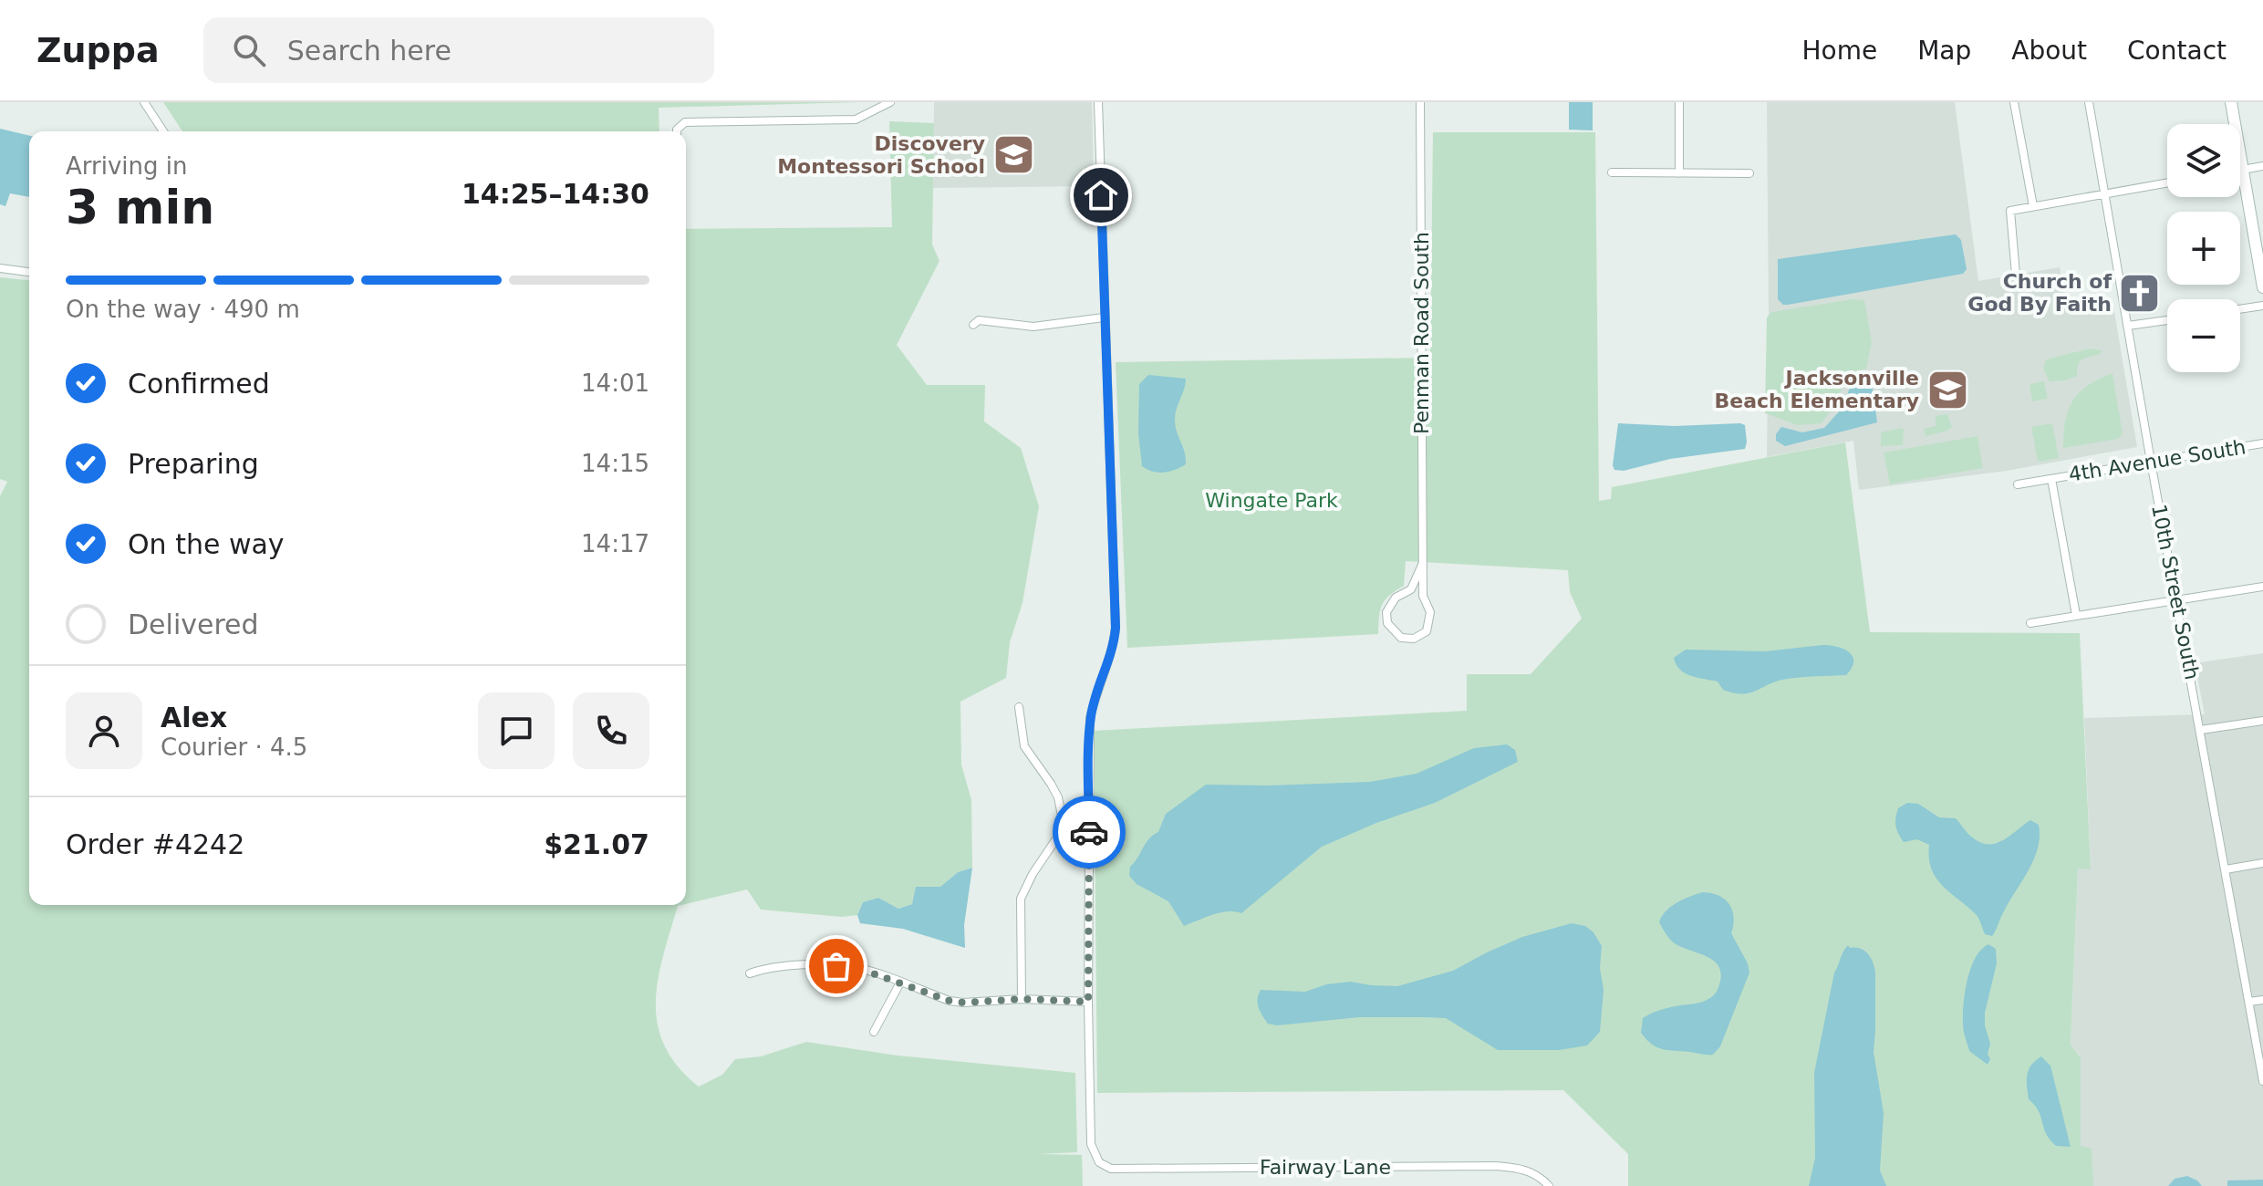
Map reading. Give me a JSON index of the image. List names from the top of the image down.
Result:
{
  "streets": {
    "street": [
      "Penman Road South",
      "4th Avenue South",
      "10th Street South",
      "Fairway Lane"
    ]
  },
  "crossings": [
    ["4th Avenue South", "10th Street South"]
  ],
  "parks": ["Wingate Park"],
  "places": {
    "school or university": ["Discovery Montessori School", "Jacksonville Beach Elementary"],
    "church": ["Church of God By Faith"]
  },
  "page": {
    "header": "Zuppa",
    "search": "Search here",
    "nav": [
      "Home",
      "Map",
      "About",
      "Contact"
    ],
    "map_buttons": ["+", "−"],
    "heading": ["3 min", "Arriving in", "14:25–14:30"],
    "panel": [
      "Alex",
      "Courier · 4.5",
      "Order #4242",
      "$21.07"
    ],
    "bar": "On the way · 490 m",
    "list": [
      ["Confirmed", "14:01"],
      ["Preparing", "14:15"],
      ["On the way", "14:17"],
      "Delivered"
    ]
  }
}
